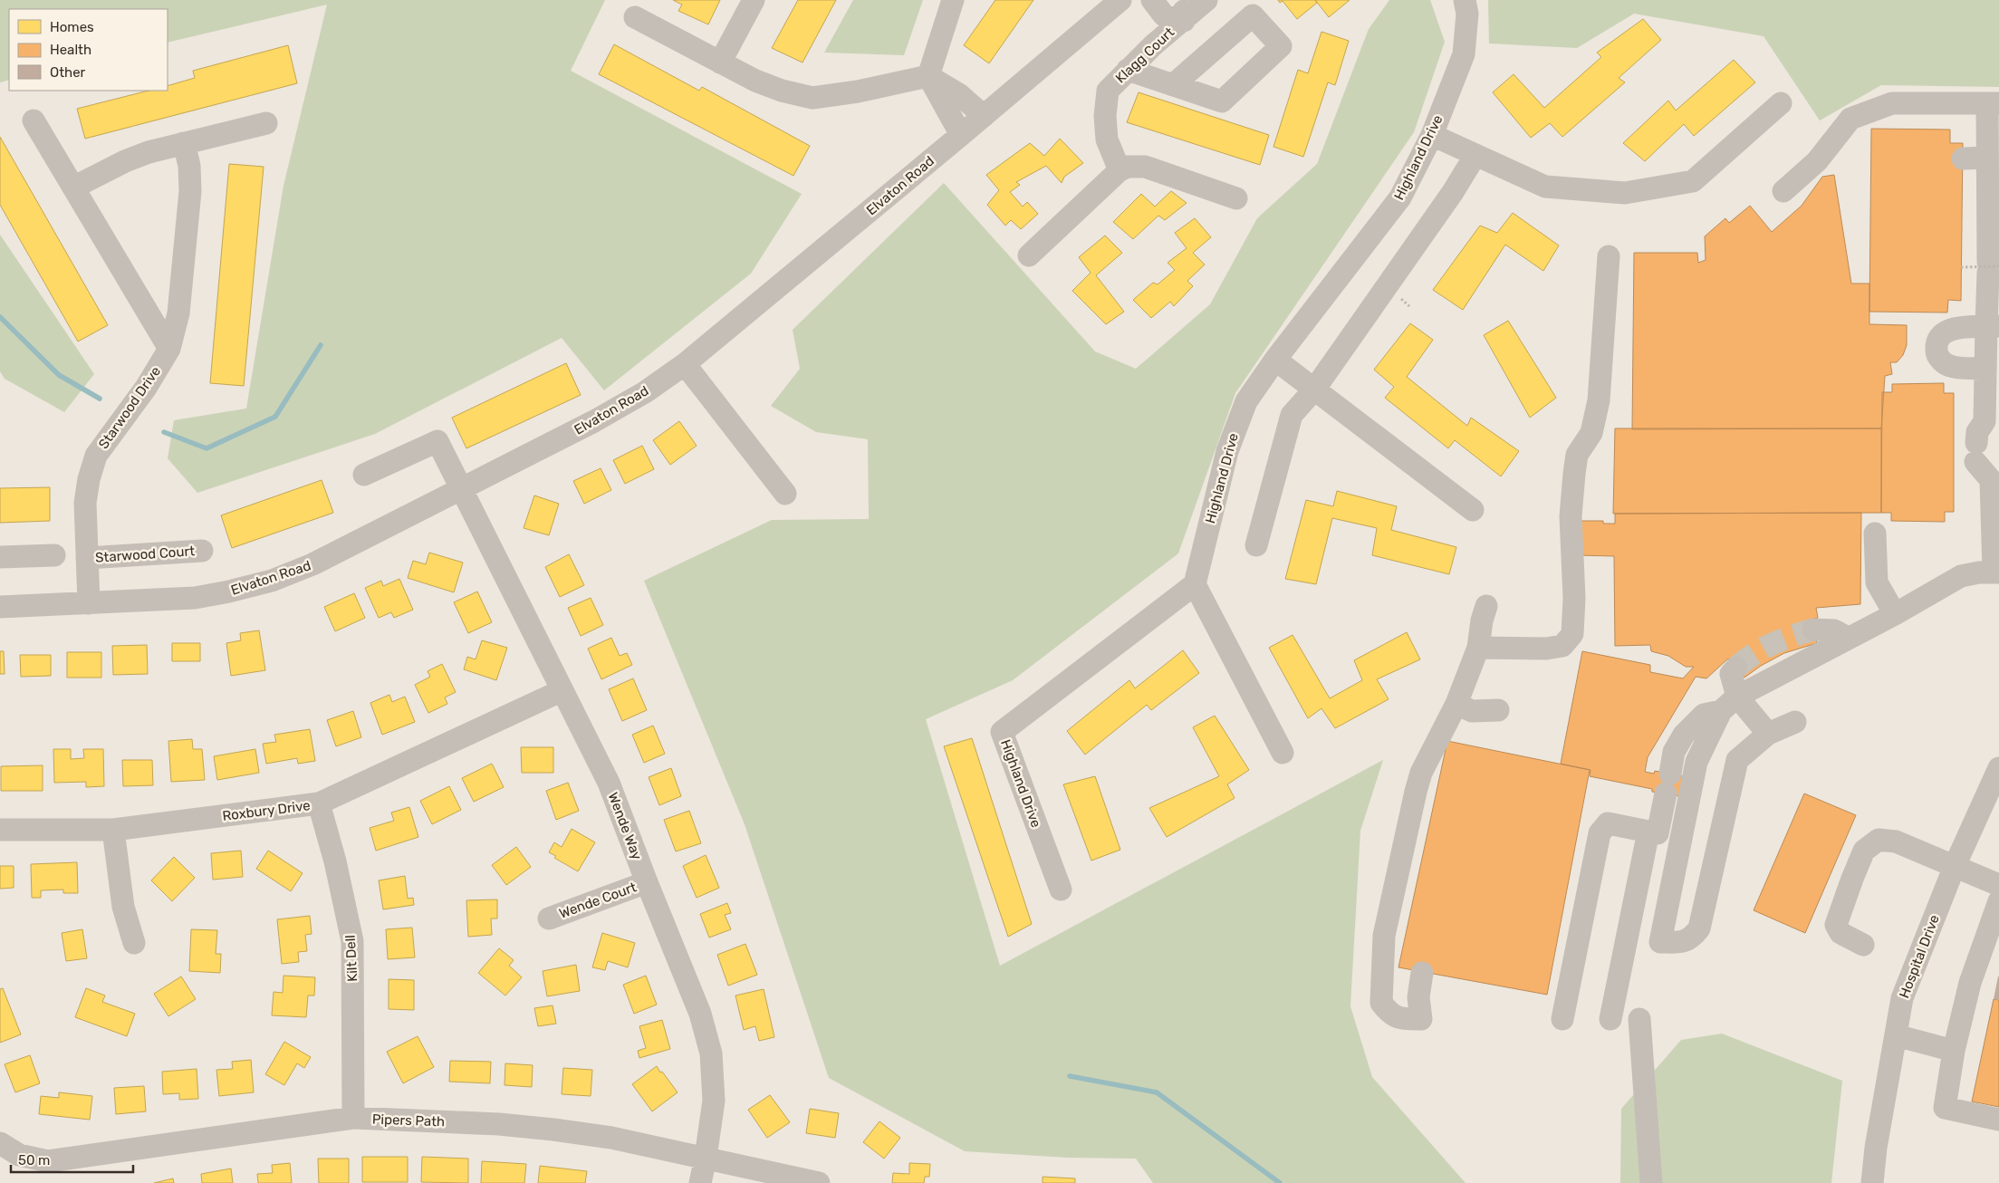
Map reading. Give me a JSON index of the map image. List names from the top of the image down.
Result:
{
  "streets": {
    "street": [
      "Klagg Court",
      "Highland Drive",
      "Elvaton Road",
      "Starwood Drive",
      "Starwood Court",
      "Roxbury Drive",
      "Wende Way",
      "Wende Court",
      "Hospital Drive",
      "Kilt Dell",
      "Pipers Path"
    ]
  },
  "crossings": [
    ["Elvaton Road", "Starwood Drive"],
    ["Elvaton Road", "Wende Way"],
    ["Starwood Drive", "Starwood Court"],
    ["Roxbury Drive", "Wende Way"],
    ["Roxbury Drive", "Kilt Dell"],
    ["Wende Way", "Wende Court"],
    ["Wende Way", "Pipers Path"],
    ["Kilt Dell", "Pipers Path"]
  ],
  "legend": ["Homes", "Health", "Other"],
  "scale_bar": "50 m"
}
